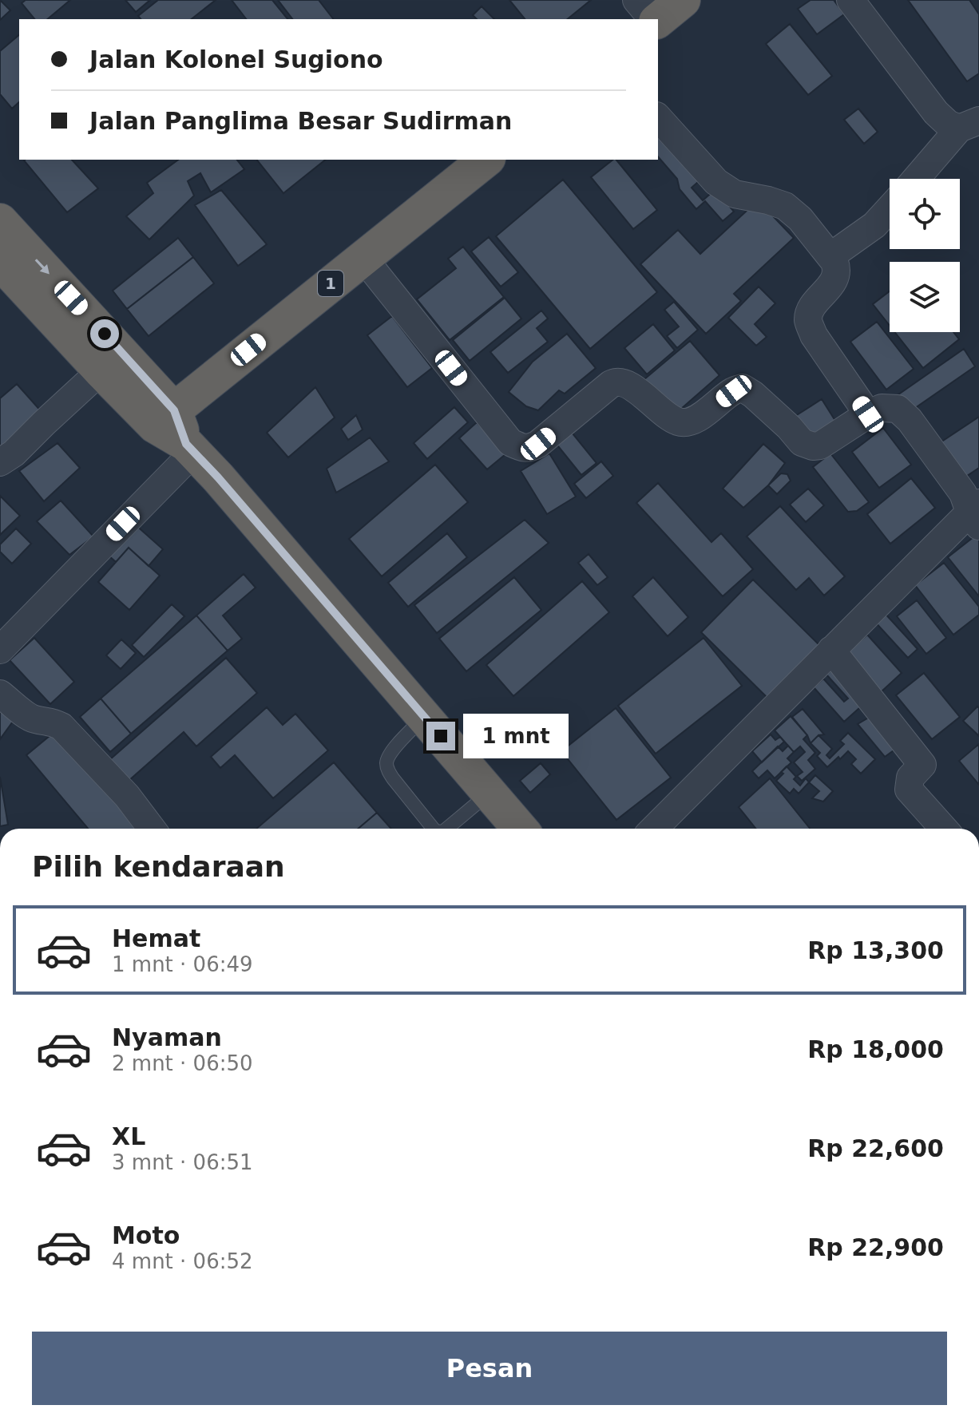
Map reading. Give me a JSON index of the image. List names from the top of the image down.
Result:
{
  "streets": {
    "highway": ["1"]
  },
  "page": {
    "banner": ["Jalan Kolonel Sugiono", "Jalan Panglima Besar Sudirman"],
    "bubble": "1 mnt",
    "heading": "Pilih kendaraan",
    "list": [
      {
        "name": "Hemat",
        "note": "1 mnt · 06:49",
        "value": "Rp 13,300"
      },
      {
        "name": "Nyaman",
        "note": "2 mnt · 06:50",
        "value": "Rp 18,000"
      },
      {
        "name": "XL",
        "note": "3 mnt · 06:51",
        "value": "Rp 22,600"
      },
      {
        "name": "Moto",
        "note": "4 mnt · 06:52",
        "value": "Rp 22,900"
      }
    ],
    "buttons": "Pesan"
  }
}
